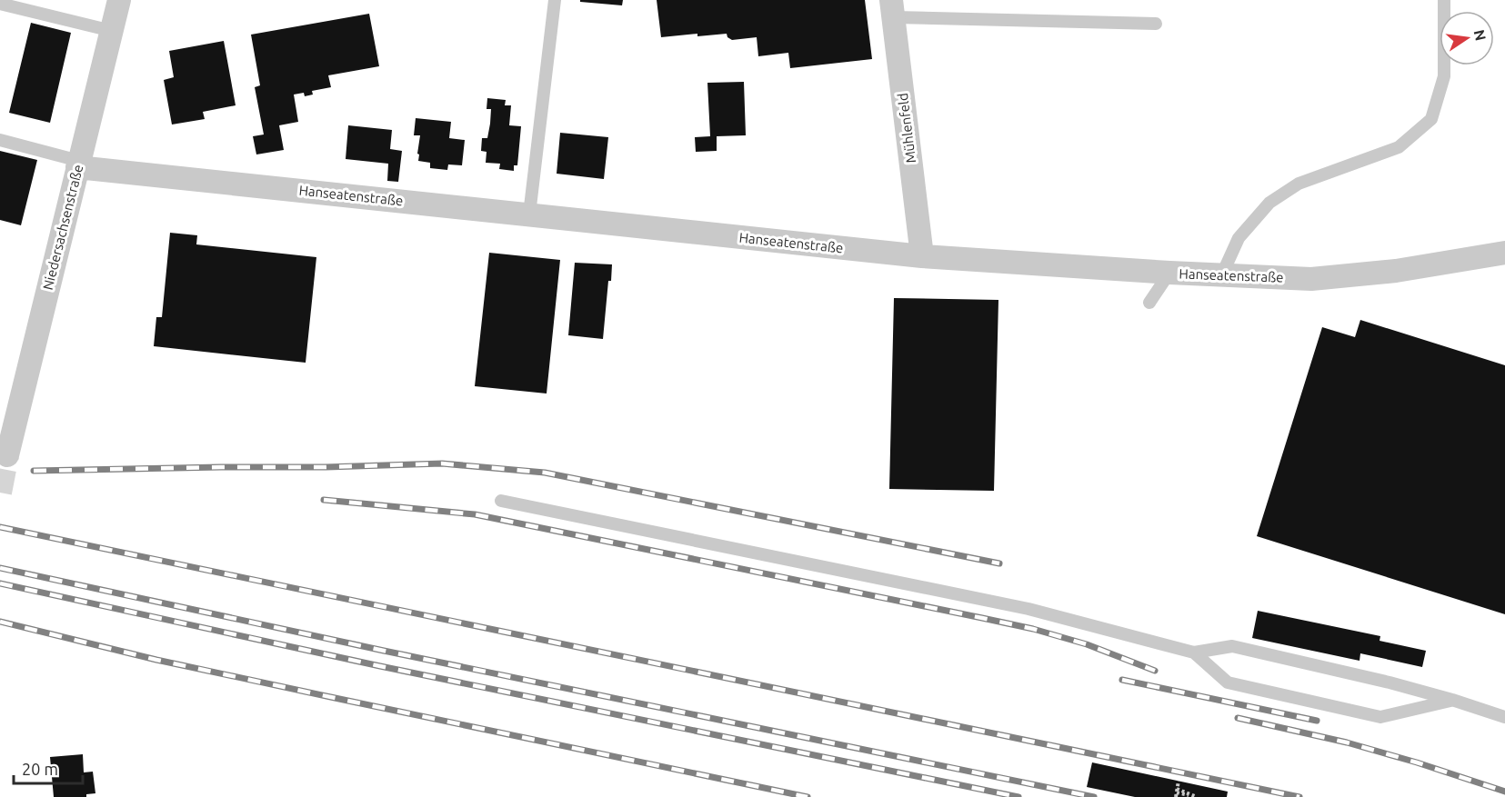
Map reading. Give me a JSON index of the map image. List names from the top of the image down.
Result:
{
  "streets": {
    "street": ["Mühlenfeld", "Hanseatenstraße", "Niedersachsenstraße"]
  },
  "crossings": [
    ["Mühlenfeld", "Hanseatenstraße"],
    ["Hanseatenstraße", "Niedersachsenstraße"]
  ],
  "scale_bar": "20 m",
  "north": "right"
}
